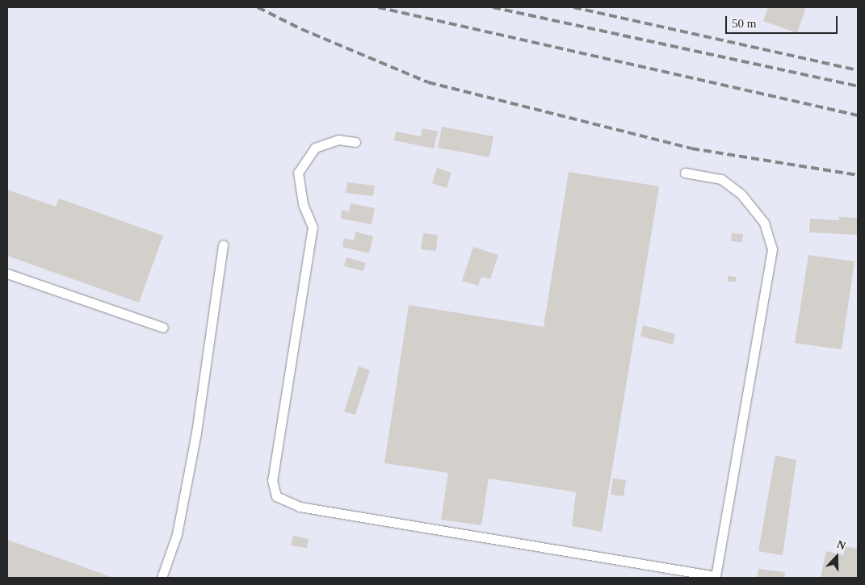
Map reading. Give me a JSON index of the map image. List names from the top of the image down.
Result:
{
  "scale_bar": "50 m",
  "north": "top"
}
